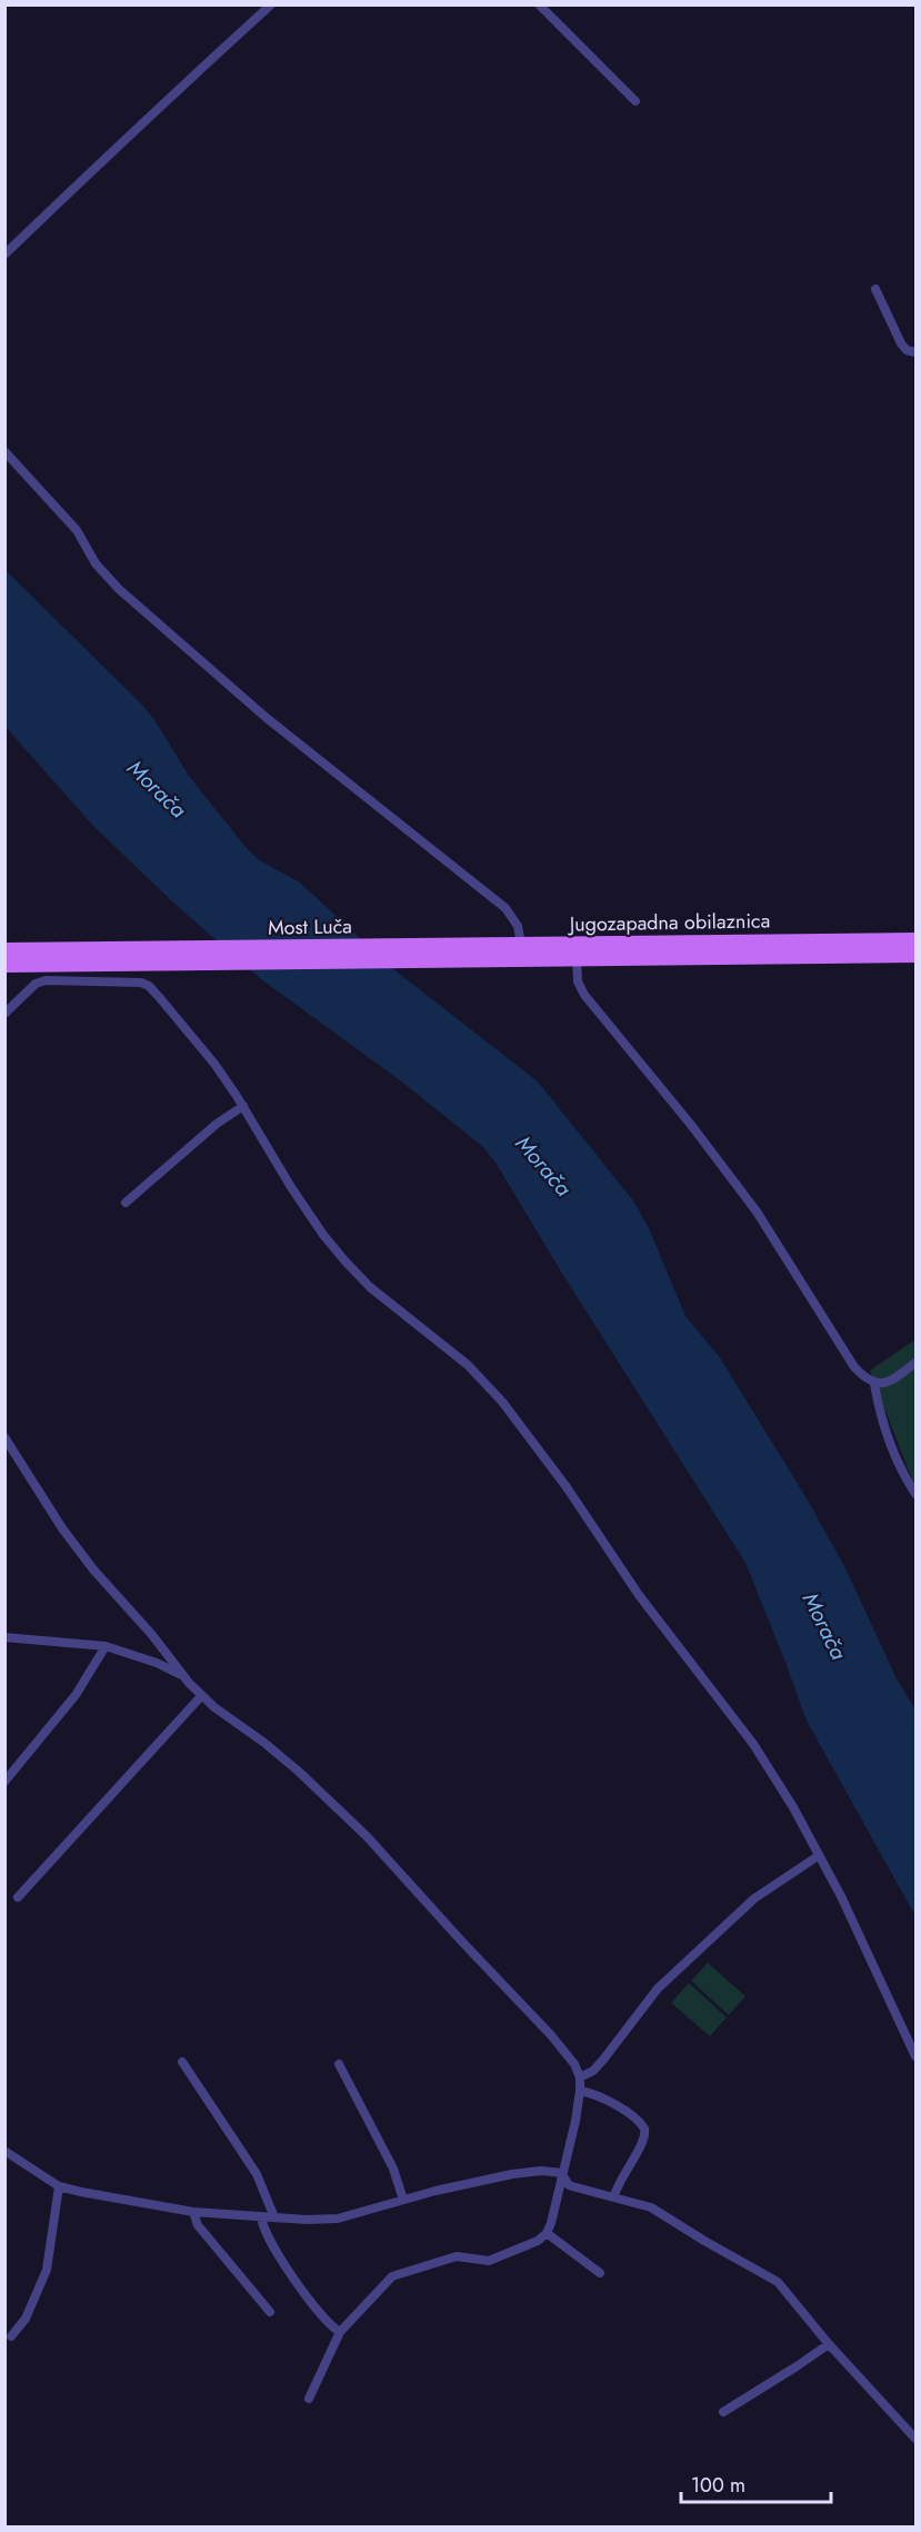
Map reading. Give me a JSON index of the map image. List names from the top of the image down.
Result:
{
  "streets": {
    "main road": ["Jugozapadna obilaznica", "Most Luča"]
  },
  "crossings": [
    ["Jugozapadna obilaznica", "Most Luča"]
  ],
  "water": ["Morača"],
  "scale_bar": "100 m"
}
